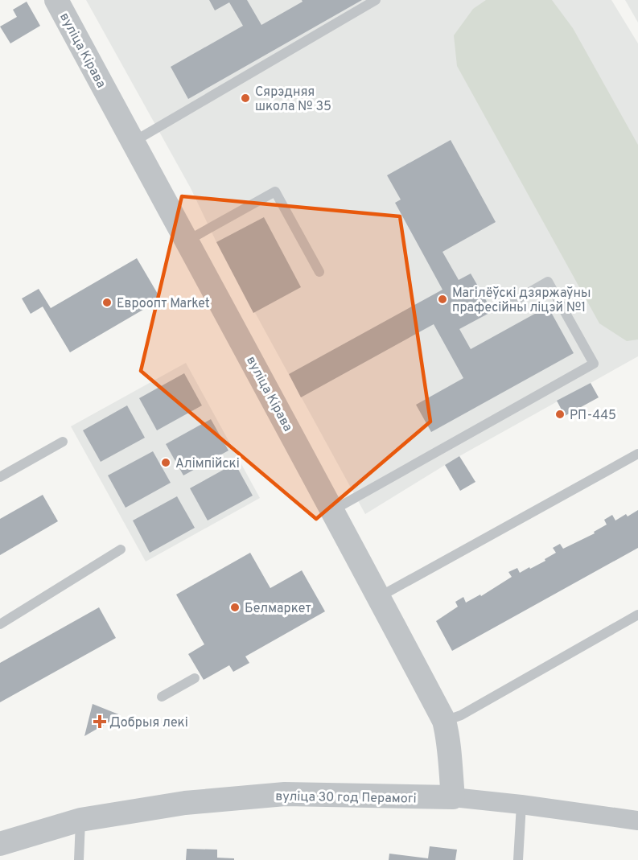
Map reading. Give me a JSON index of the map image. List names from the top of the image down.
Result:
{
  "streets": {
    "street": ["вуліца Кірава", "вуліца 30 год Перамогі"]
  },
  "crossings": [
    ["вуліца Кірава", "вуліца 30 год Перамогі"]
  ],
  "places": {
    "other": [
      "Сярэдняя школа № 35",
      "Магілёўскі дзяржаўны прафесійны ліцэй №1",
      "Евроопт Market",
      "РП-445",
      "Алімпійскі",
      "Белмаркет"
    ],
    "health": ["Добрыя лекі"]
  }
}
